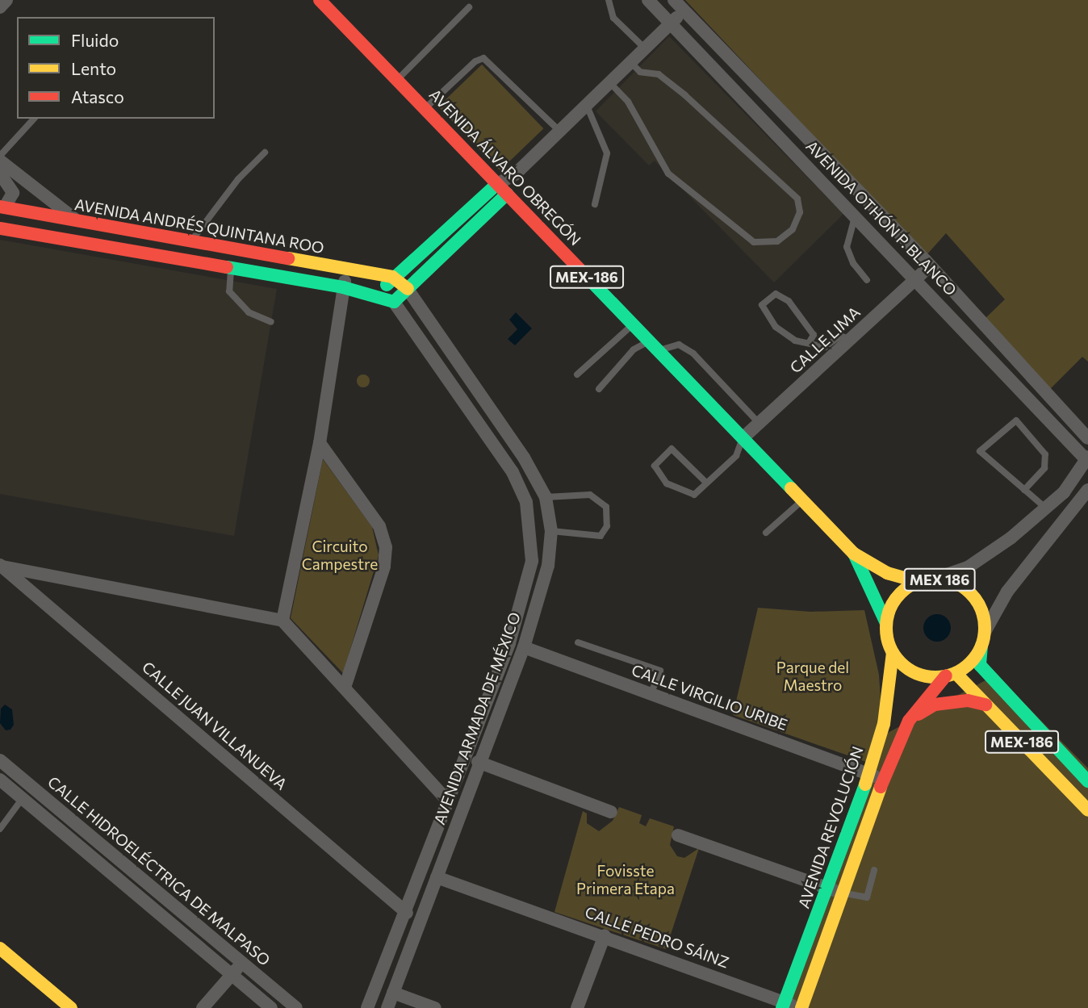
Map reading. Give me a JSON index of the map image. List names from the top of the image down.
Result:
{
  "streets": {
    "main road": [
      "AVENIDA ÁLVARO OBREGÓN",
      "AVENIDA ANDRÉS QUINTANA ROO",
      "MEX-186",
      "MEX 186",
      "AVENIDA ARMADA DE MÉXICO",
      "AVENIDA REVOLUCIÓN"
    ],
    "street": [
      "AVENIDA OTHÓN P. BLANCO",
      "CALLE LIMA",
      "CALLE VIRGILIO URIBE",
      "CALLE JUAN VILLANUEVA",
      "CALLE HIDROELÉCTRICA DE MALPASO",
      "CALLE PEDRO SÁINZ"
    ]
  },
  "crossings": [
    ["AVENIDA ÁLVARO OBREGÓN", "MEX-186"],
    ["AVENIDA ÁLVARO OBREGÓN", "CALLE LIMA"],
    ["AVENIDA ÁLVARO OBREGÓN", "MEX 186"],
    ["AVENIDA ÁLVARO OBREGÓN", "AVENIDA REVOLUCIÓN"],
    ["AVENIDA OTHÓN P. BLANCO", "CALLE LIMA"],
    ["AVENIDA ANDRÉS QUINTANA ROO", "AVENIDA ARMADA DE MÉXICO"],
    ["MEX-186", "MEX 186"],
    ["MEX-186", "AVENIDA REVOLUCIÓN"],
    ["MEX 186", "AVENIDA REVOLUCIÓN"],
    ["CALLE VIRGILIO URIBE", "AVENIDA ARMADA DE MÉXICO"],
    ["CALLE VIRGILIO URIBE", "AVENIDA REVOLUCIÓN"],
    ["AVENIDA ARMADA DE MÉXICO", "CALLE JUAN VILLANUEVA"],
    ["AVENIDA ARMADA DE MÉXICO", "CALLE PEDRO SÁINZ"],
    ["AVENIDA REVOLUCIÓN", "CALLE PEDRO SÁINZ"]
  ],
  "parks": ["Circuito Campestre", "Parque del Maestro", "Fovisste Primera Etapa"],
  "legend": ["Fluido", "Lento", "Atasco"]
}
